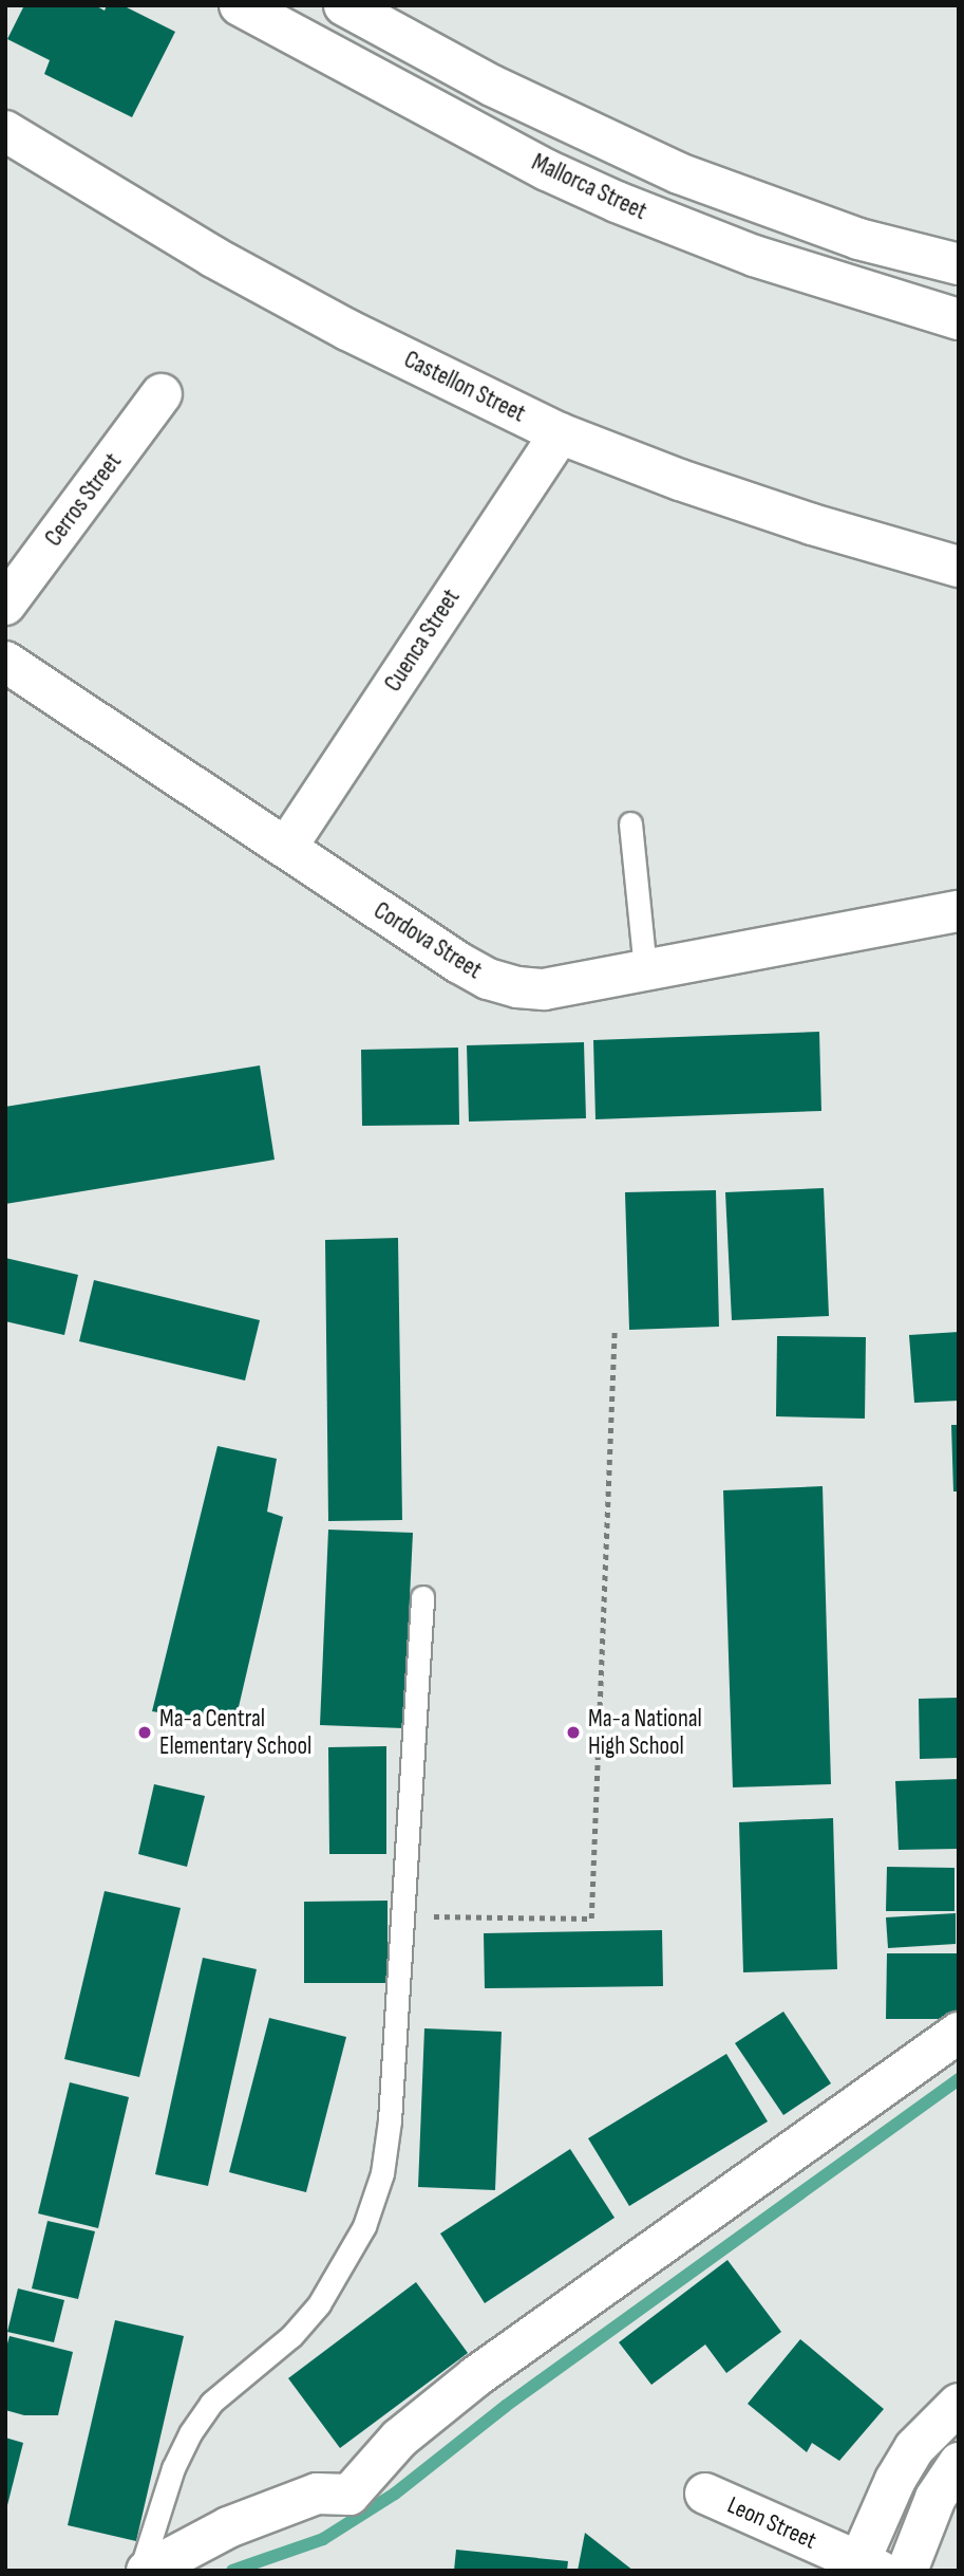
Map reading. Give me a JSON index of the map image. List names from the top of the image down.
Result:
{
  "streets": {
    "street": [
      "Mallorca Street",
      "Castellon Street",
      "Cerros Street",
      "Cuenca Street",
      "Cordova Street",
      "Leon Street"
    ]
  },
  "crossings": [
    ["Castellon Street", "Cuenca Street"],
    ["Cuenca Street", "Cordova Street"]
  ],
  "places": ["Ma-a Central Elementary School", "Ma-a National High School"]
}
